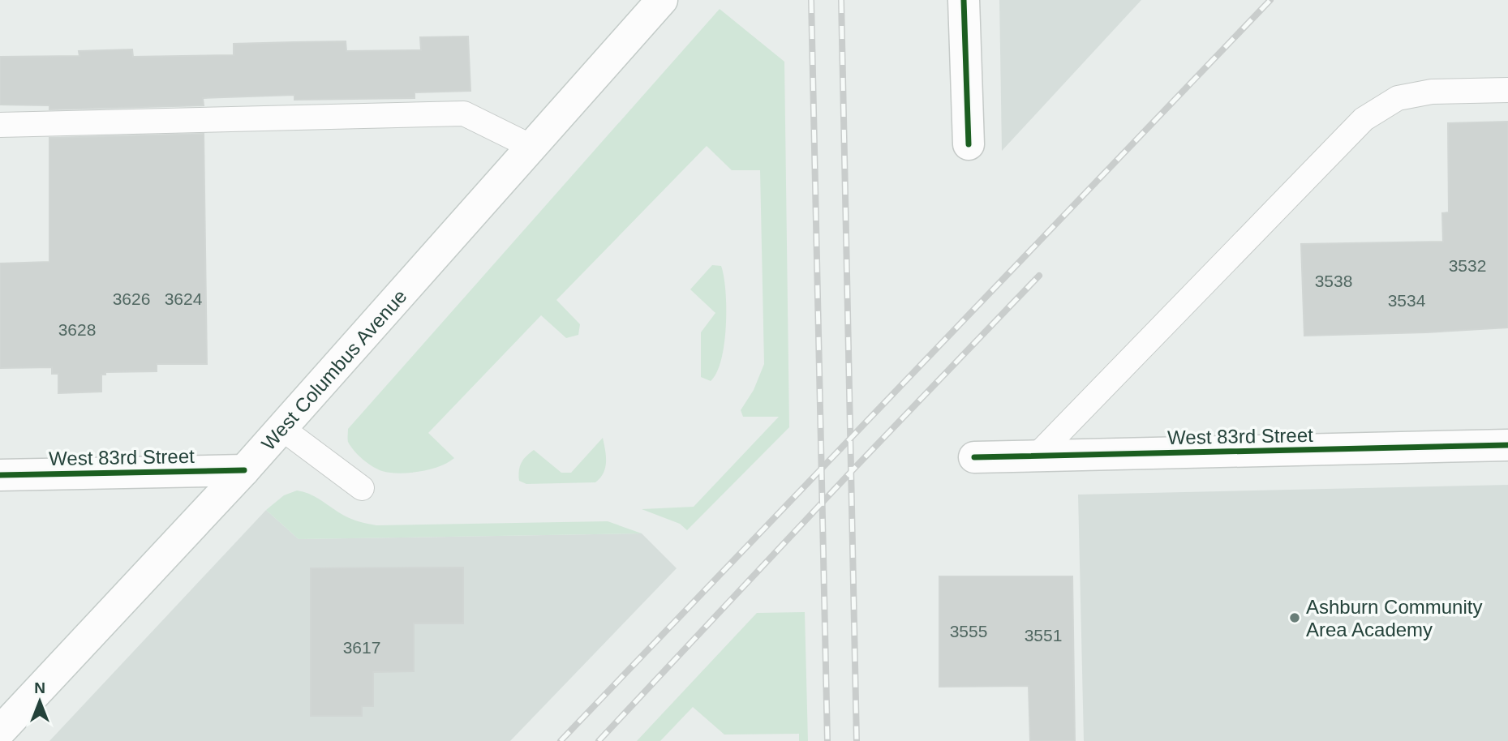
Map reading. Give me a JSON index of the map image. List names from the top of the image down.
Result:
{
  "streets": {
    "main road": ["West Columbus Avenue", "West 83rd Street"]
  },
  "crossings": [
    ["West Columbus Avenue", "West 83rd Street"]
  ],
  "places": ["Ashburn Community Area Academy"],
  "house_numbers": [
    "3532",
    "3538",
    "3626",
    "3624",
    "3534",
    "3628",
    "3555",
    "3551",
    "3617"
  ],
  "north": "top"
}
